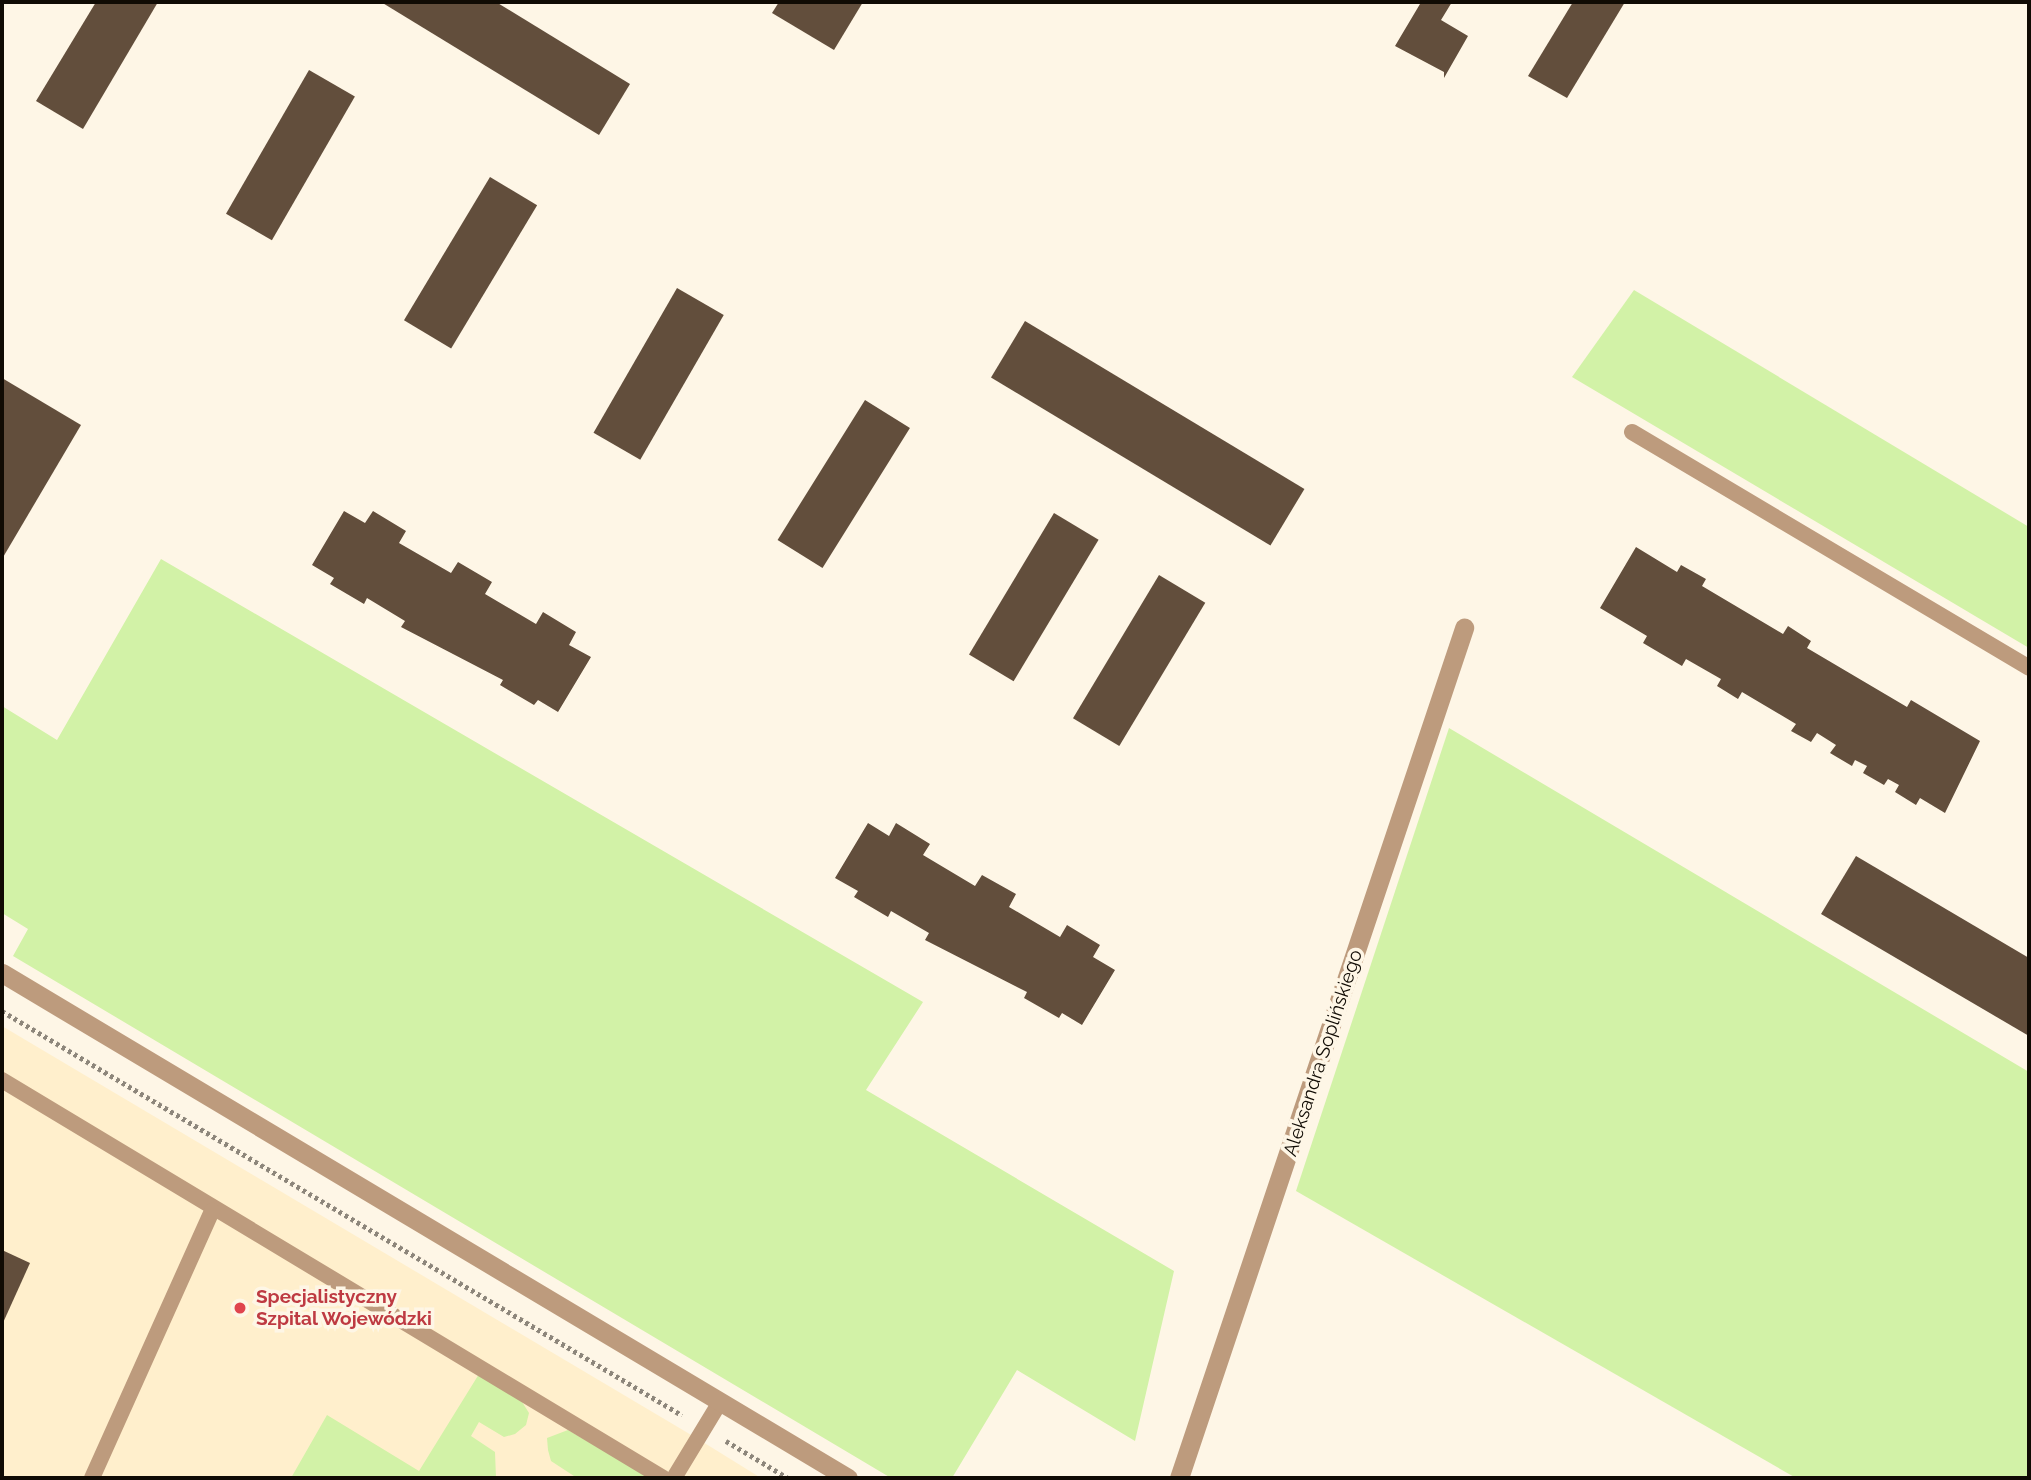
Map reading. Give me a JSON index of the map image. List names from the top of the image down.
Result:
{
  "streets": {
    "street": ["Aleksandra Soplińskiego"]
  },
  "places": ["Specjalistyczny Szpital Wojewódzki"]
}
